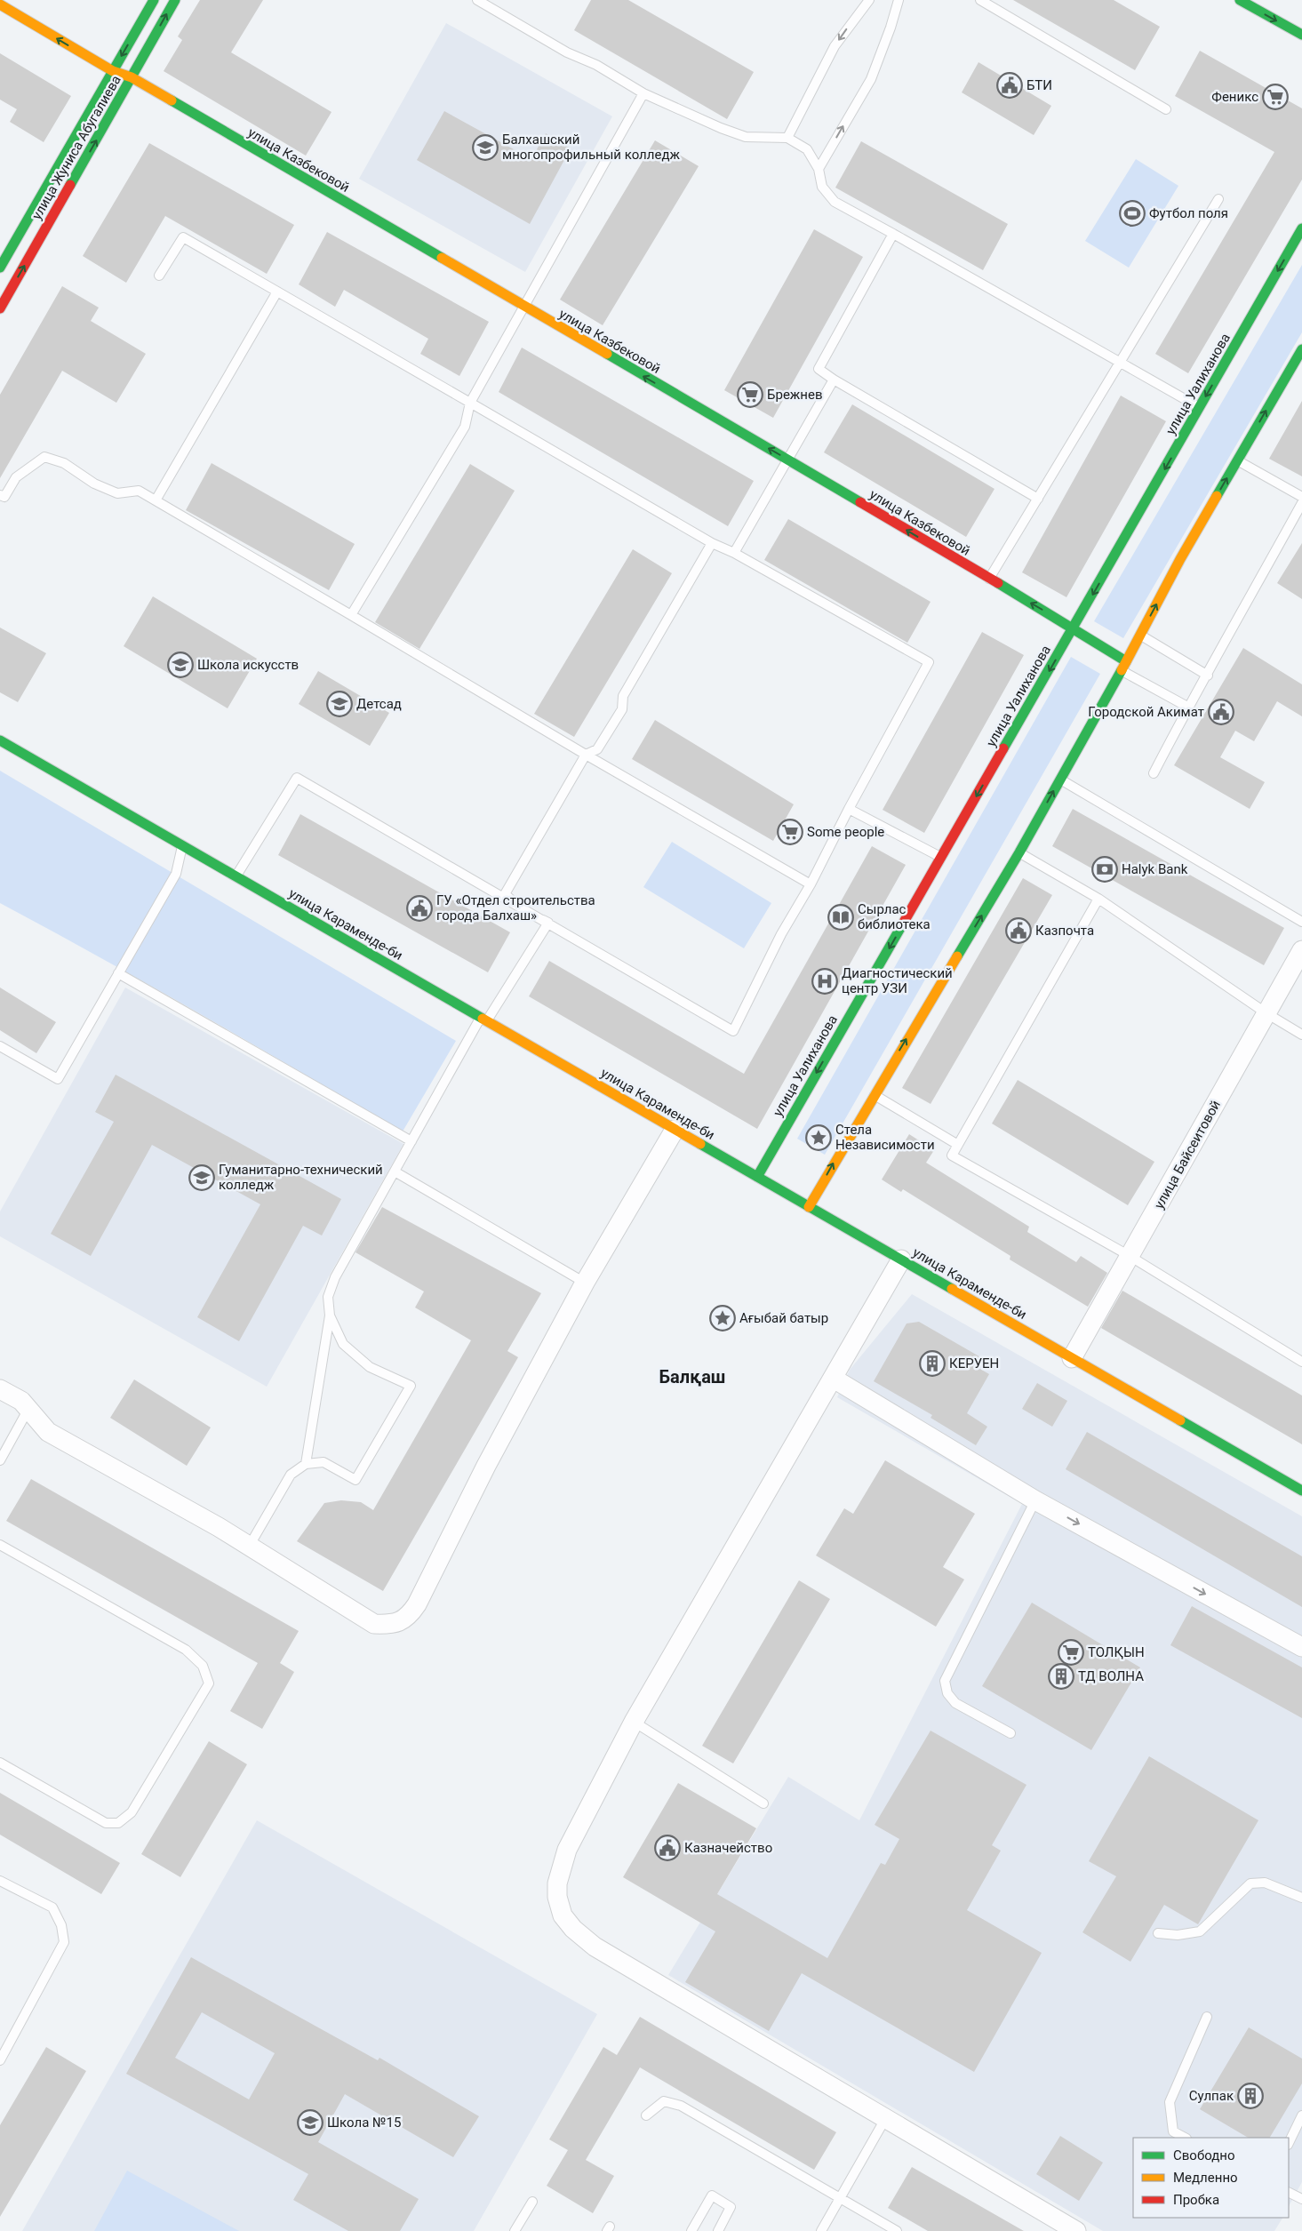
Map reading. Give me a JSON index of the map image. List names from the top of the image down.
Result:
{
  "streets": {
    "street": [
      "улица Жуниса Абугалиева",
      "улица Казбековой",
      "улица Уалиханова",
      "улица Караменде-би",
      "улица Байсеитовой"
    ]
  },
  "crossings": [
    ["улица Жуниса Абугалиева", "улица Казбековой"],
    ["улица Казбековой", "улица Уалиханова"],
    ["улица Уалиханова", "улица Караменде-би"],
    ["улица Караменде-би", "улица Байсеитовой"]
  ],
  "one_way": ["улица Казбековой"],
  "districts": ["Балқаш"],
  "places": {
    "public building": [
      "БТИ",
      "Городской Акимат",
      "ГУ «Отдел строительства города Балхаш»",
      "Казпочта",
      "Казначейство"
    ],
    "supermarket": [
      "Феникс",
      "Брежнев",
      "Some people",
      "ТОЛҚЫН"
    ],
    "school or university": [
      "Балхашский многопрофильный колледж",
      "Школа искусств",
      "Детсад",
      "Гуманитарно-технический колледж",
      "Школа №15"
    ],
    "sports": ["Футбол поля"],
    "bank": ["Halyk Bank"],
    "library": ["Сырлас библиотека"],
    "hospital": ["Диагностический центр УЗИ"],
    "place": ["Стела Независимости", "Ағыбай батыр"],
    "building": ["КЕРУЕН", "ТД ВОЛНА", "Сулпак"]
  },
  "legend": ["Свободно", "Медленно", "Пробка"]
}
